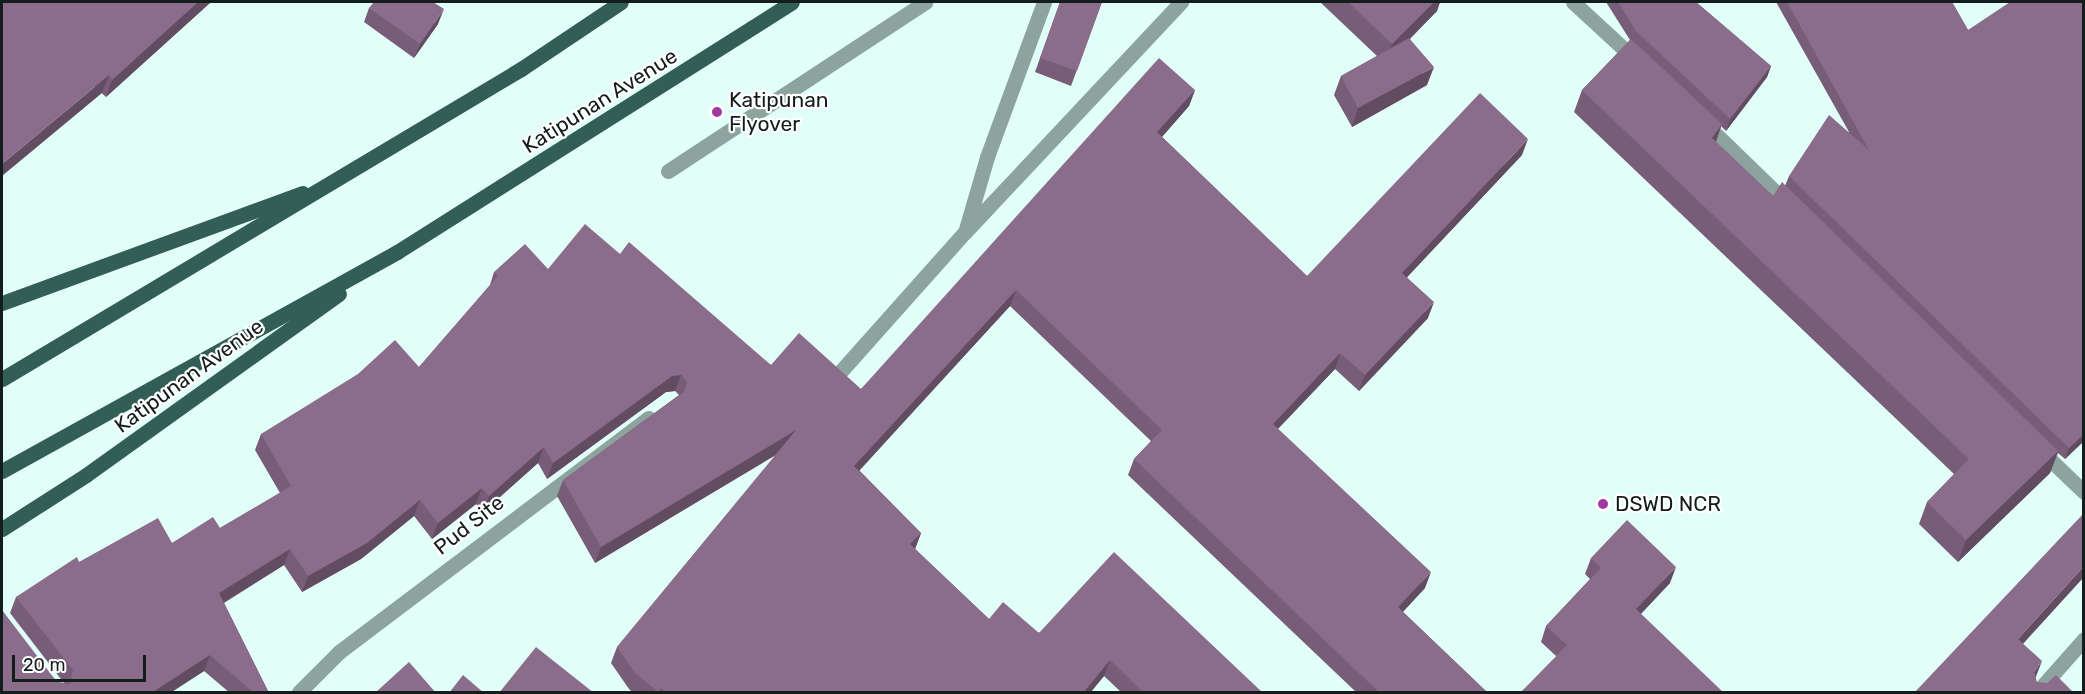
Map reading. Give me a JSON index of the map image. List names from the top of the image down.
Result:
{
  "streets": {
    "main road": ["Katipunan Avenue"],
    "street": ["Pud Site"]
  },
  "places": ["Katipunan Flyover", "DSWD NCR"],
  "scale_bar": "20 m"
}
